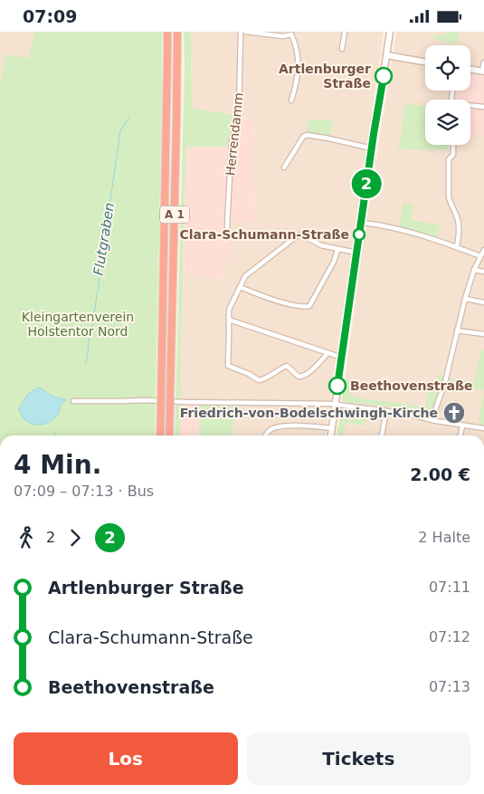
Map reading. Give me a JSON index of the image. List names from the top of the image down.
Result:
{
  "streets": {
    "highway": ["A 1"],
    "street": ["Herrendamm"]
  },
  "water": ["Flutgraben"],
  "parks": ["Kleingartenverein Holstentor Nord"],
  "places": {
    "other": ["Artlenburger Straße", "Clara-Schumann-Straße", "Beethovenstraße"],
    "church": ["Friedrich-von-Bodelschwingh-Kirche"]
  },
  "lines": ["bus line 2"],
  "page": {
    "status": "07:09",
    "on_map": "2",
    "heading": ["4 Min.", "07:09 – 07:13 · Bus", "2.00 €"],
    "legs": ["2", "2", "2 Halte"],
    "list": [
      {
        "name": "Artlenburger Straße",
        "value": "07:11"
      },
      {
        "name": "Clara-Schumann-Straße",
        "value": "07:12"
      },
      {
        "name": "Beethovenstraße",
        "value": "07:13"
      }
    ],
    "buttons": ["Los", "Tickets"]
  }
}
